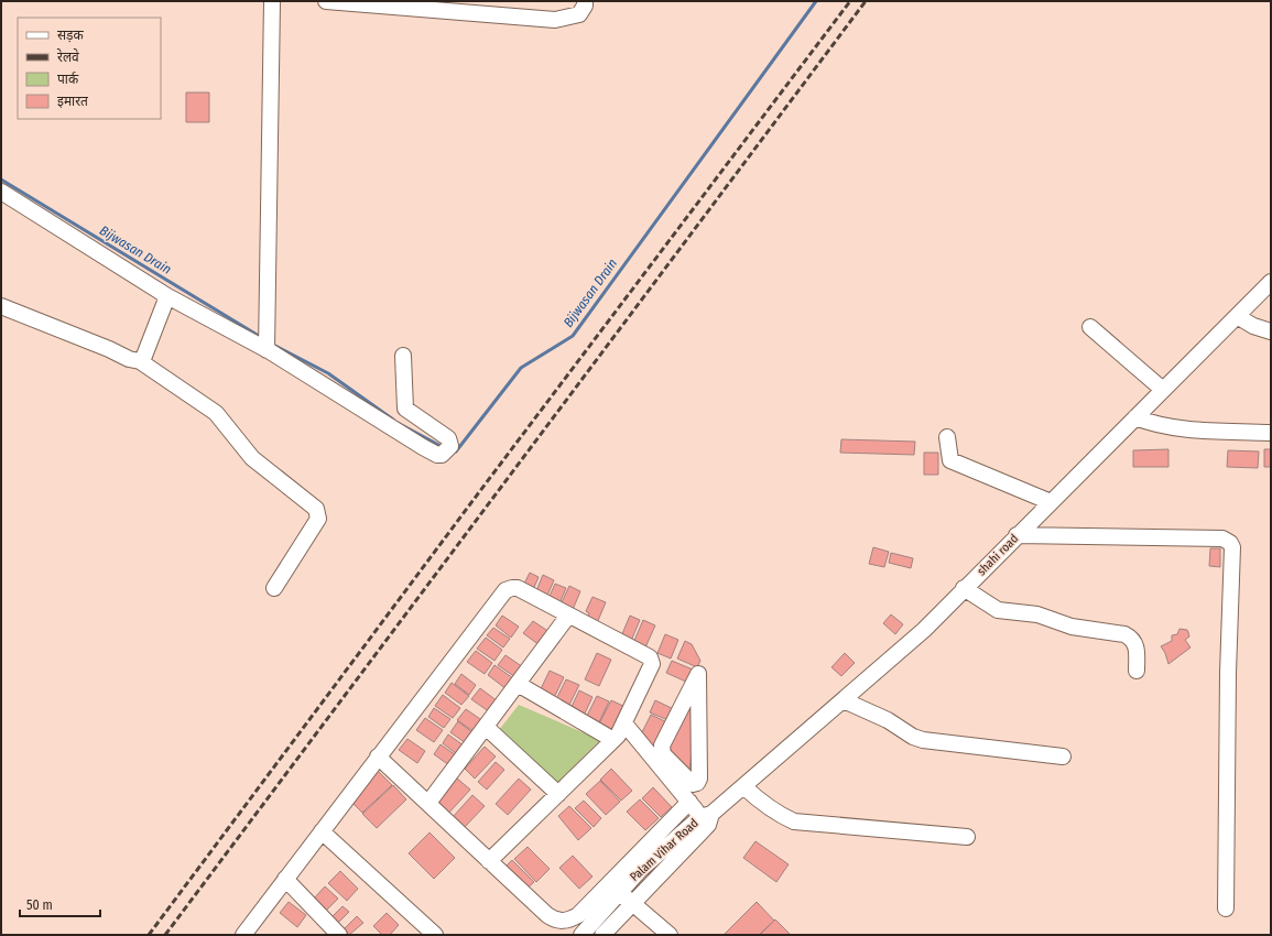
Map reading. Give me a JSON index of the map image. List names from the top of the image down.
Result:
{
  "streets": {
    "street": ["shahi road", "Palam Vihar Road"]
  },
  "crossings": [
    ["shahi road", "Palam Vihar Road"]
  ],
  "water": ["Bijwasan Drain"],
  "legend": [
    "सड़क",
    "रेलवे",
    "पार्क",
    "इमारत"
  ],
  "scale_bar": "50 m"
}
